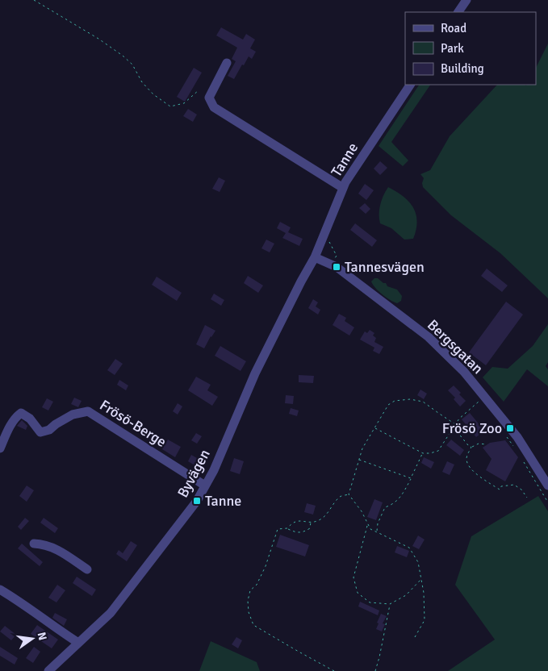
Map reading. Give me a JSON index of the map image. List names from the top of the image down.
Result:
{
  "streets": {
    "street": [
      "Tanne",
      "Bergsgatan",
      "Frösö-Berge",
      "Byvägen"
    ]
  },
  "crossings": [
    ["Tanne", "Bergsgatan"],
    ["Tanne", "Byvägen"],
    ["Bergsgatan", "Byvägen"],
    ["Frösö-Berge", "Byvägen"]
  ],
  "places": {
    "transit": ["Tannesvägen", "Frösö Zoo", "Tanne"]
  },
  "legend": ["Road", "Park", "Building"],
  "north": "right"
}
